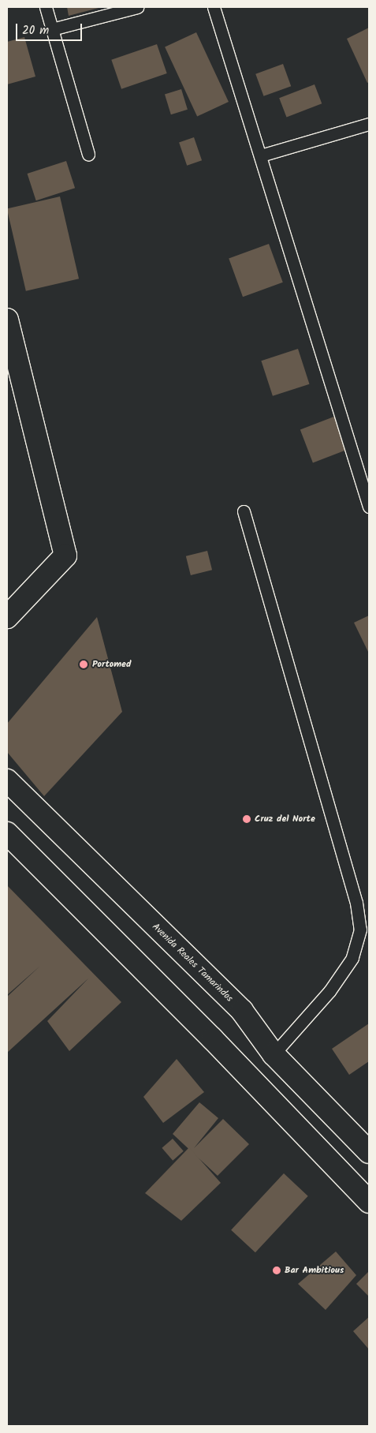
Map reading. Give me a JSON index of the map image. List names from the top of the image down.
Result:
{
  "streets": {
    "main road": ["Avenida Reales Tamarindos"]
  },
  "places": ["Portomed", "Cruz del Norte", "Bar Ambitious"],
  "scale_bar": "20 m"
}
